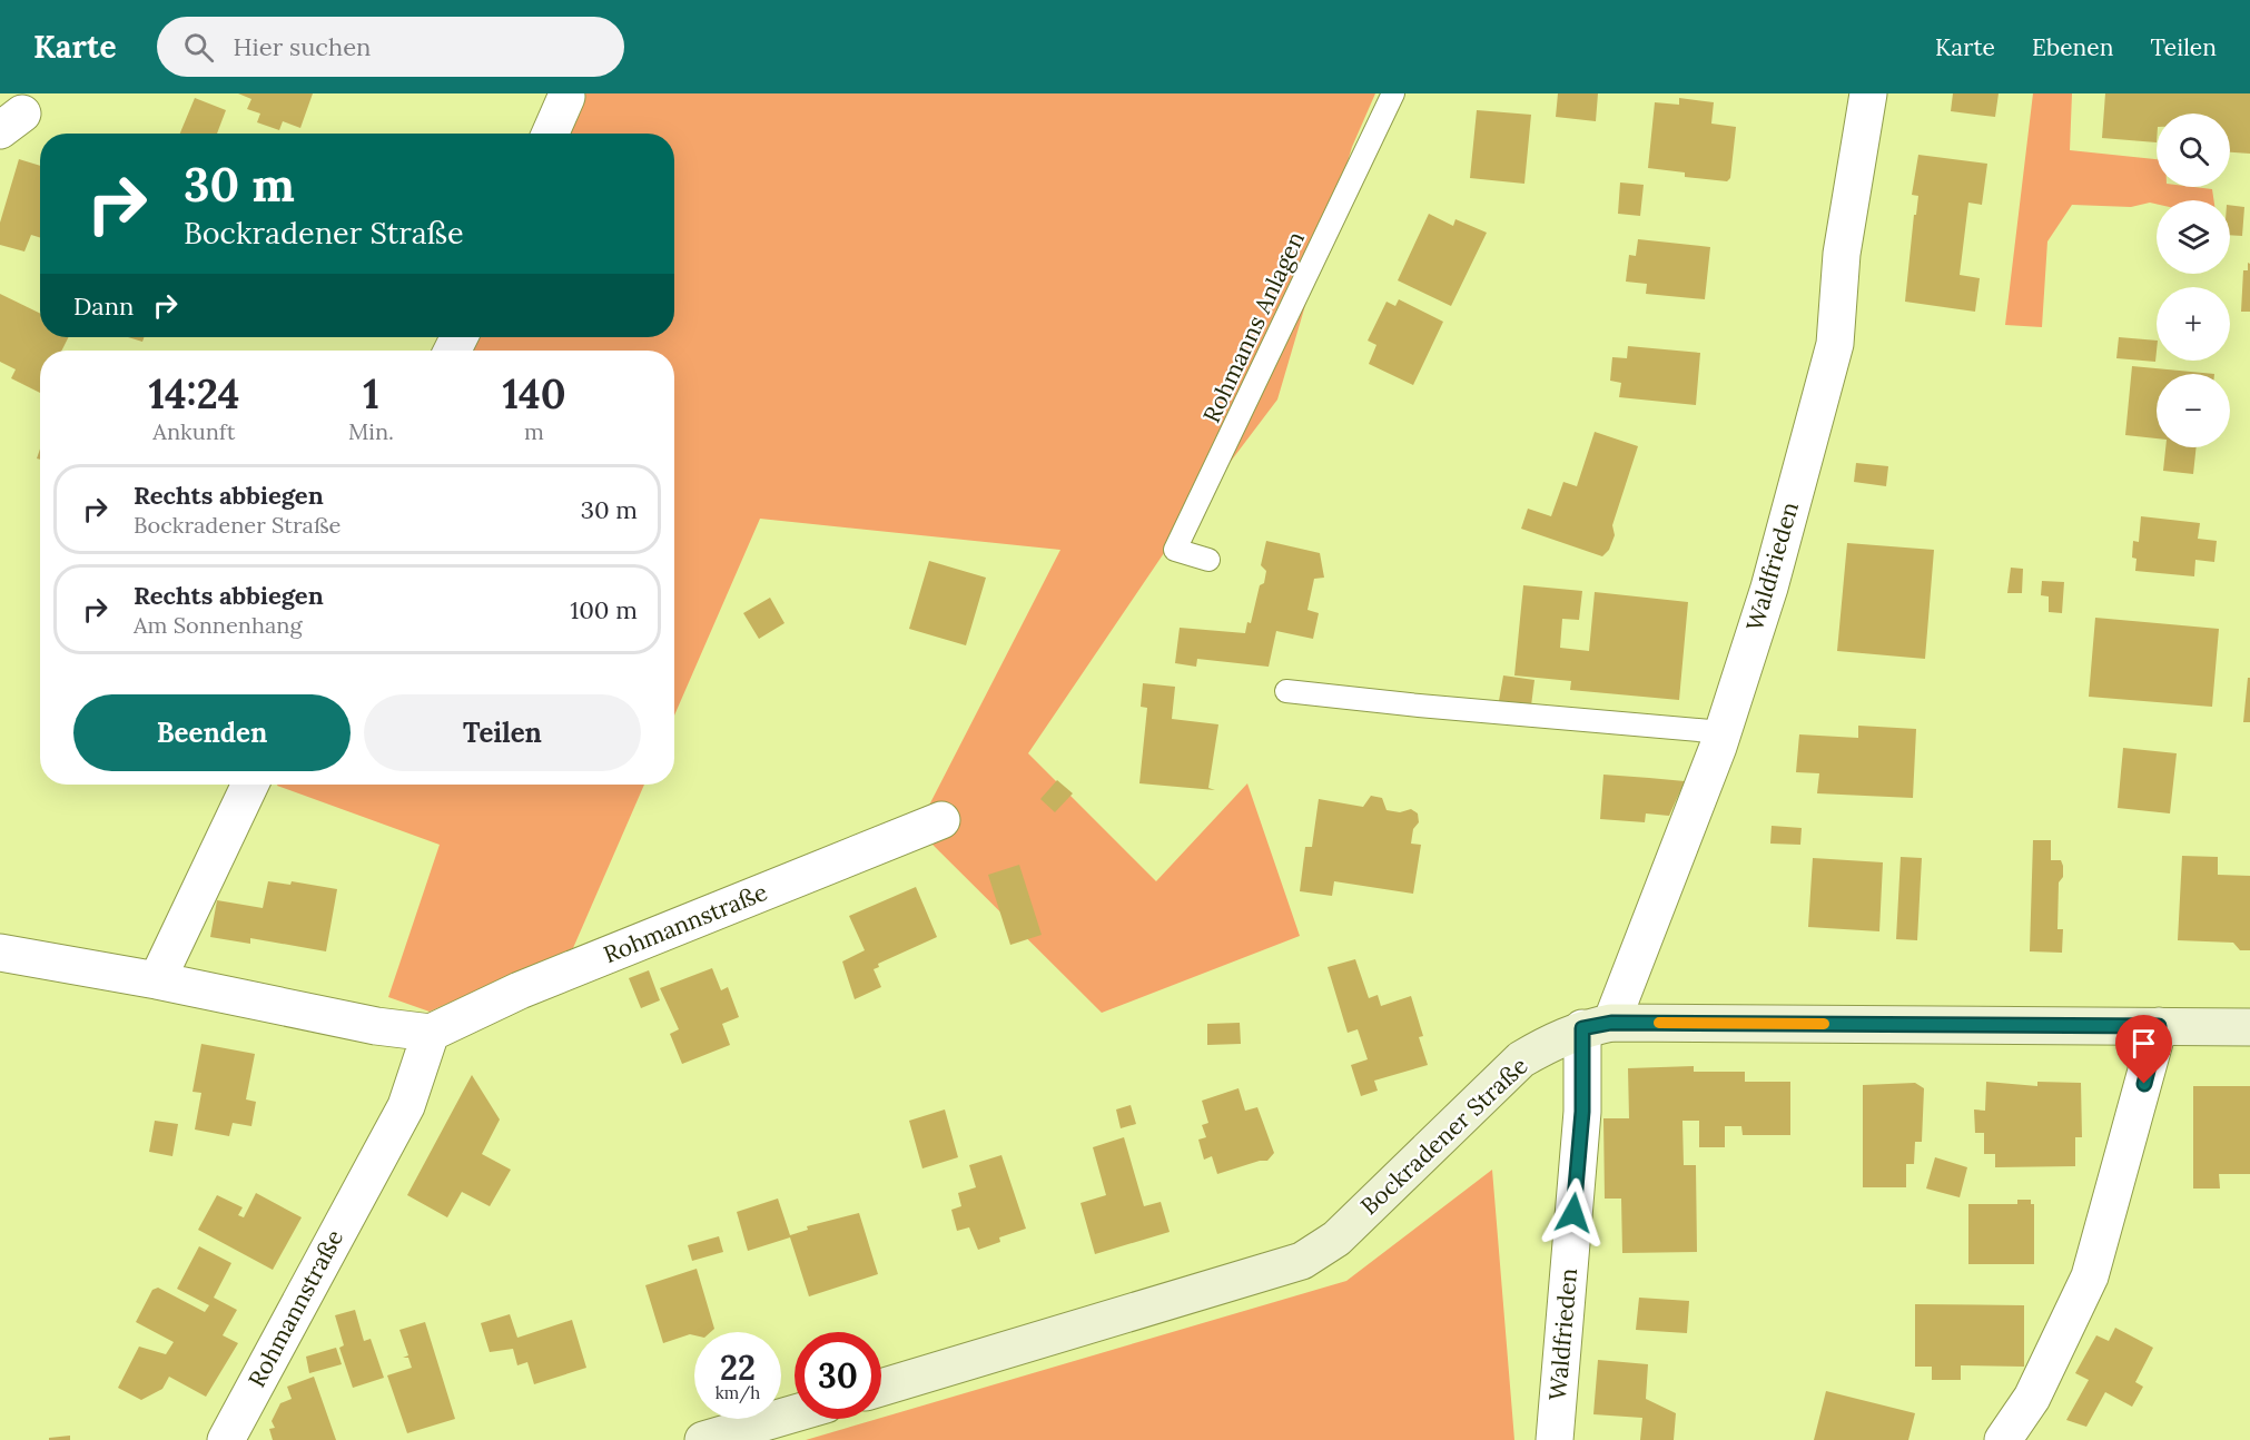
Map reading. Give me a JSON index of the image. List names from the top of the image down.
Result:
{
  "streets": {
    "street": ["Waldfrieden", "Rohmannstraße", "Bockradener Straße"],
    "lane": ["Rohmanns Anlagen"]
  },
  "crossings": [
    ["Waldfrieden", "Bockradener Straße"]
  ],
  "page": {
    "header": "Karte",
    "search": "Hier suchen",
    "nav": ["Karte", "Ebenen", "Teilen"],
    "map_buttons": ["+", "−"],
    "turn": ["30 m", "Bockradener Straße"],
    "then": "Dann",
    "eta": [
      "14:24",
      "Ankunft",
      "1",
      "Min.",
      "140",
      "m"
    ],
    "list": [
      {
        "name": "Rechts abbiegen",
        "note": "Bockradener Straße",
        "value": "30 m"
      },
      {
        "name": "Rechts abbiegen",
        "note": "Am Sonnenhang",
        "value": "100 m"
      }
    ],
    "buttons": ["Beenden", "Teilen"],
    "speed": "22 km/h",
    "limit": "30"
  }
}
